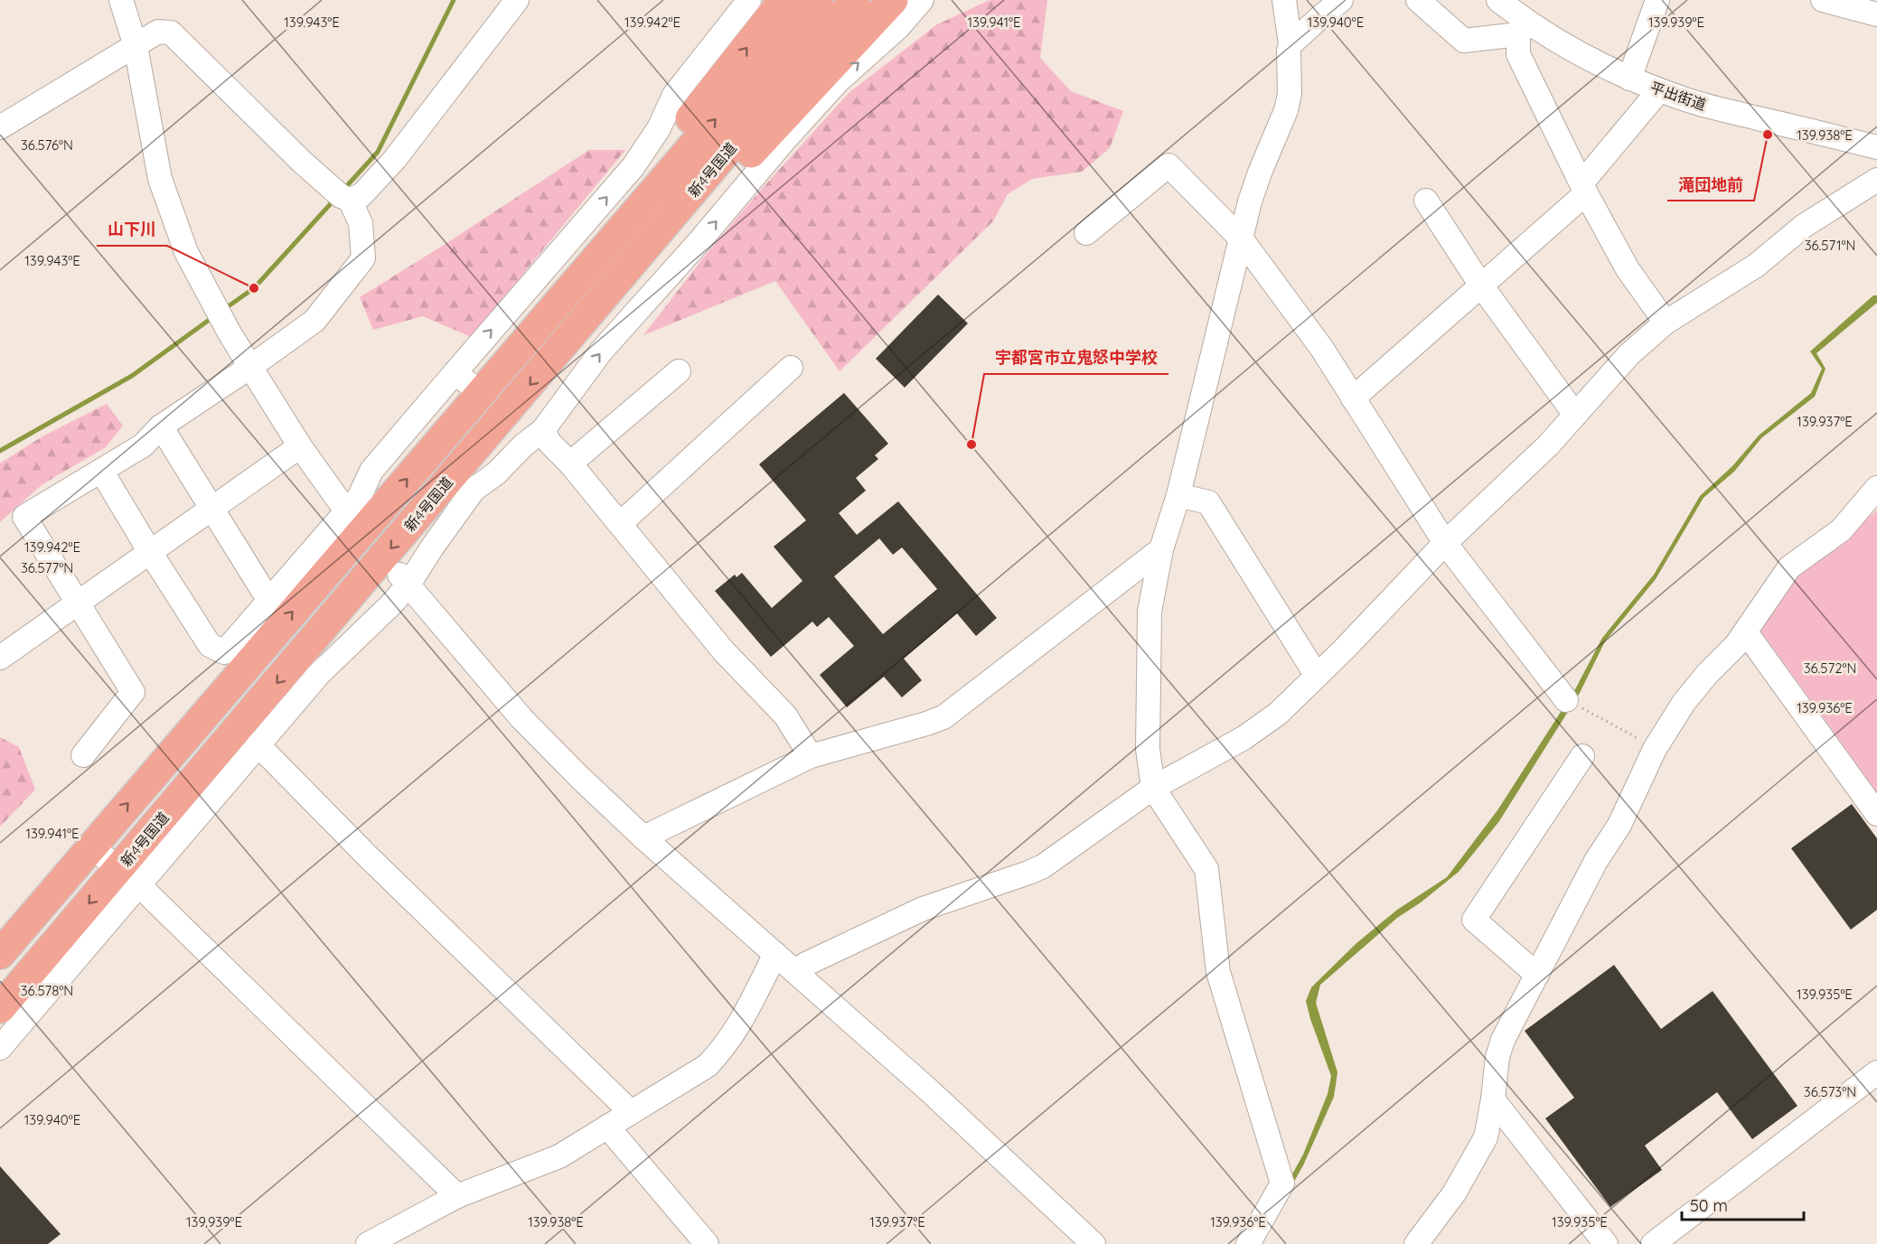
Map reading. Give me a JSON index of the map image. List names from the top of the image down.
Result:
{
  "streets": {
    "highway": ["新4号国道"],
    "street": ["平出街道"]
  },
  "places": ["滝団地前", "山下川", "宇都宮市立鬼怒中学校"],
  "scale_bar": "50 m",
  "coordinates": [
    "139.943°E",
    "139.941°E",
    "139.942°E",
    "139.940°E",
    "139.939°E",
    "139.938°E",
    "36.576°N",
    "36.571°N",
    "139.937°E",
    "36.577°N",
    "36.572°N",
    "139.936°E",
    "36.578°N",
    "139.935°E",
    "36.573°N"
  ]
}
